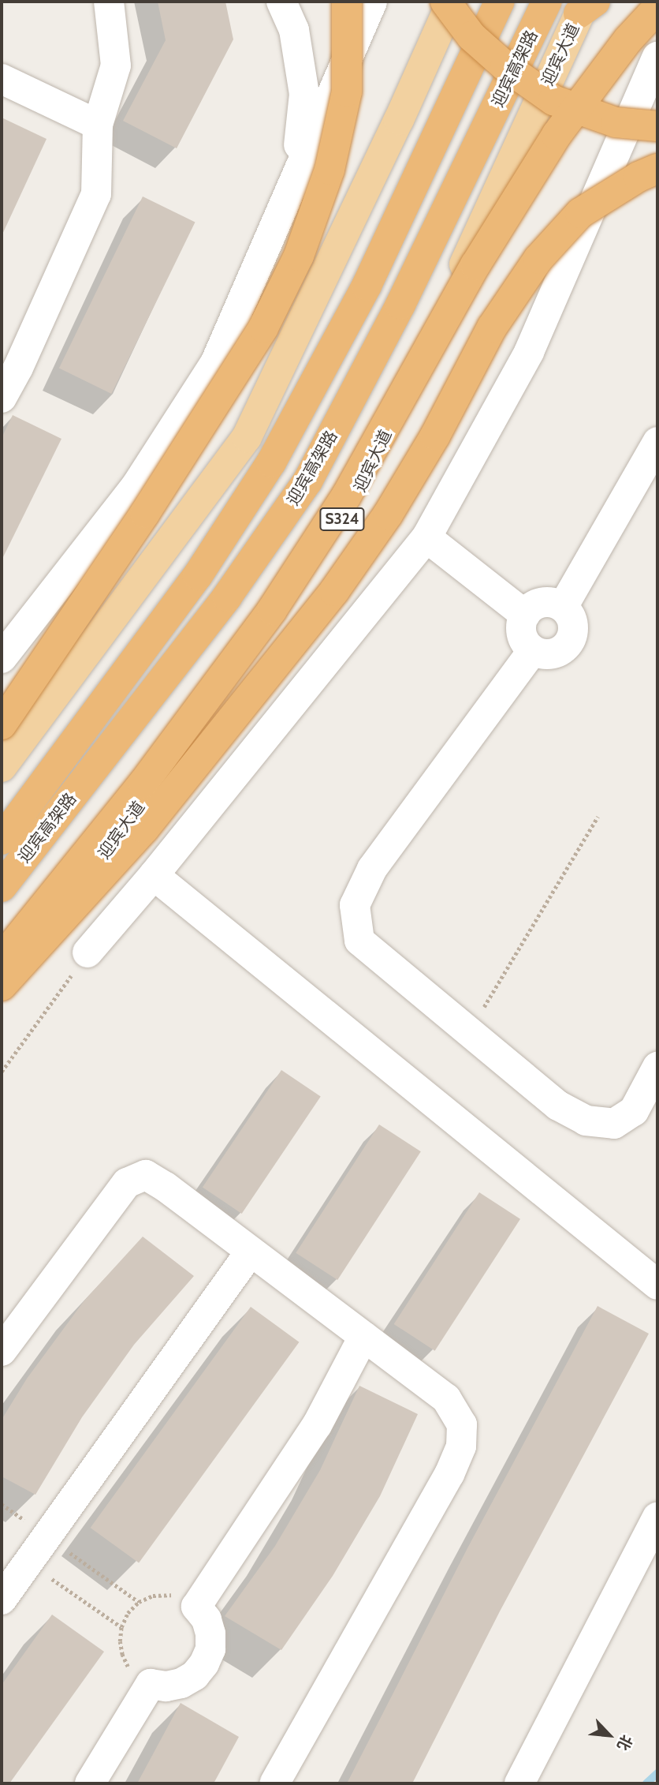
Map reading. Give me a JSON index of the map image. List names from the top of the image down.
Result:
{
  "streets": {
    "highway": ["迎宾高架路"],
    "main road": ["迎宾大道", "S324"]
  },
  "north": "bottom right"
}
